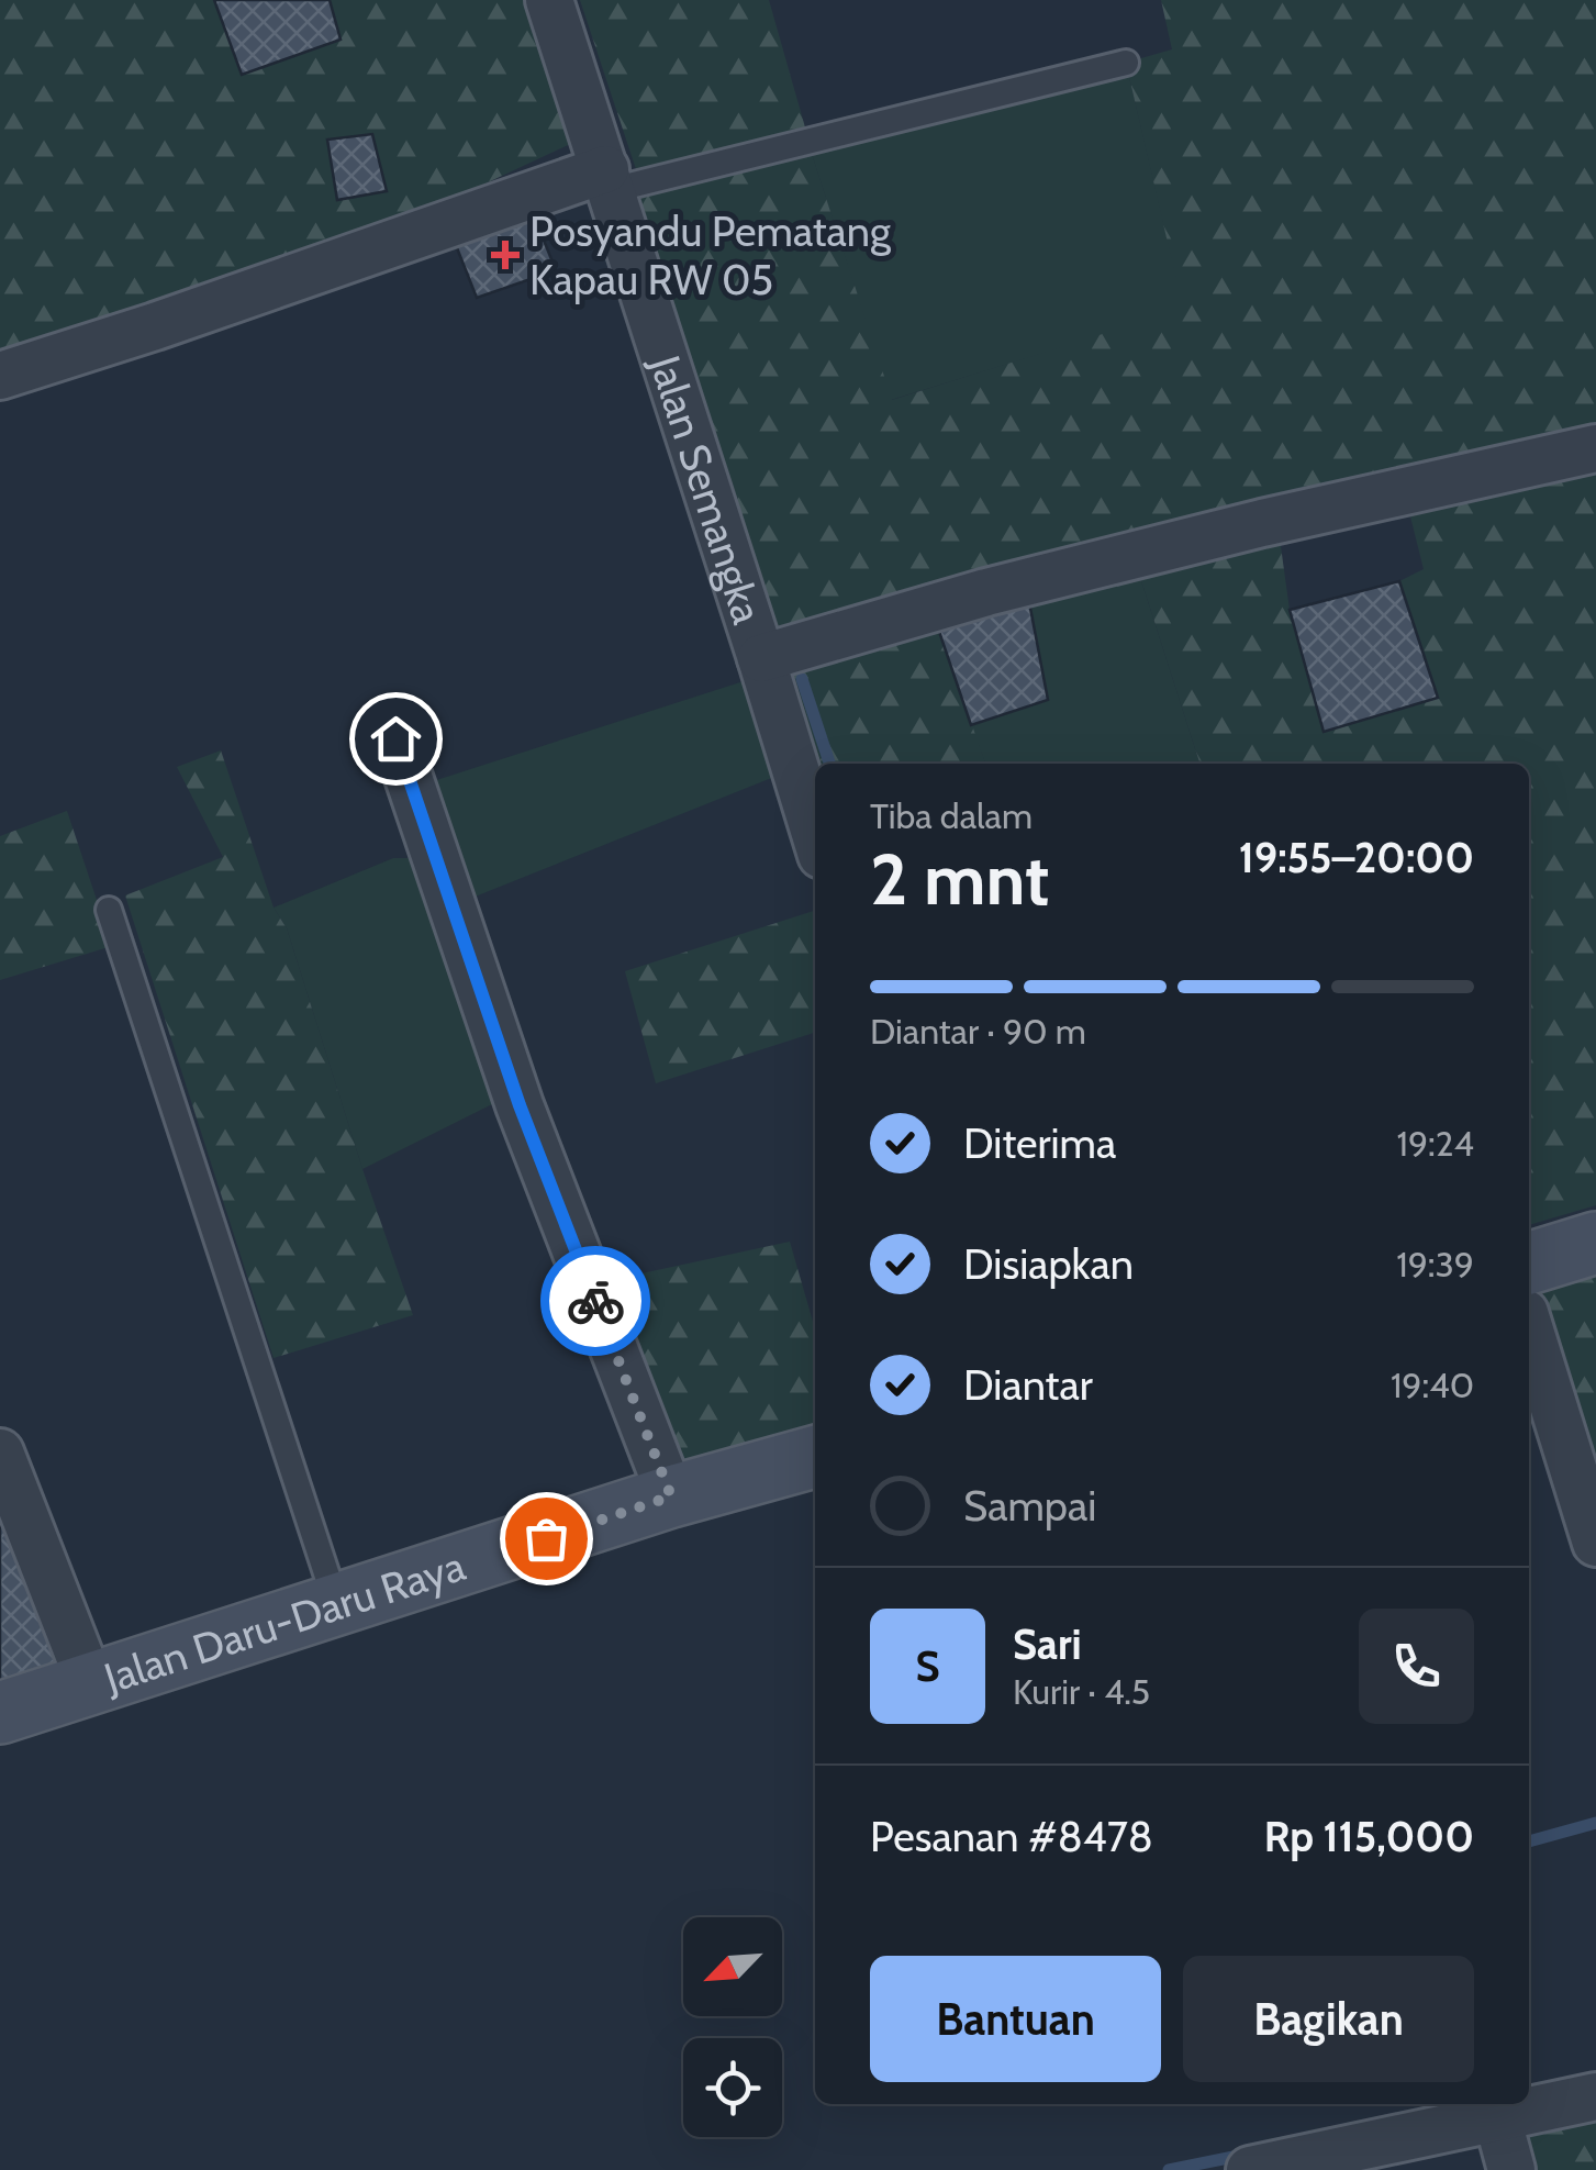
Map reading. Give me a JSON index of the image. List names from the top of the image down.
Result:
{
  "streets": {
    "main road": ["Jalan Daru-Daru Raya"],
    "street": ["Jalan Semangka"]
  },
  "places": {
    "health": ["Posyandu Pematang Kapau RW 05"]
  },
  "north": "bottom left",
  "page": {
    "heading": ["2 mnt", "Tiba dalam", "19:55–20:00"],
    "panel": [
      "Sari",
      "Kurir · 4.5",
      "Pesanan #8478",
      "Rp 115,000"
    ],
    "bar": "Diantar · 90 m",
    "list": [
      ["Diterima", "19:24"],
      ["Disiapkan", "19:39"],
      ["Diantar", "19:40"],
      "Sampai"
    ],
    "round": "S",
    "buttons": ["Bantuan", "Bagikan"]
  }
}
